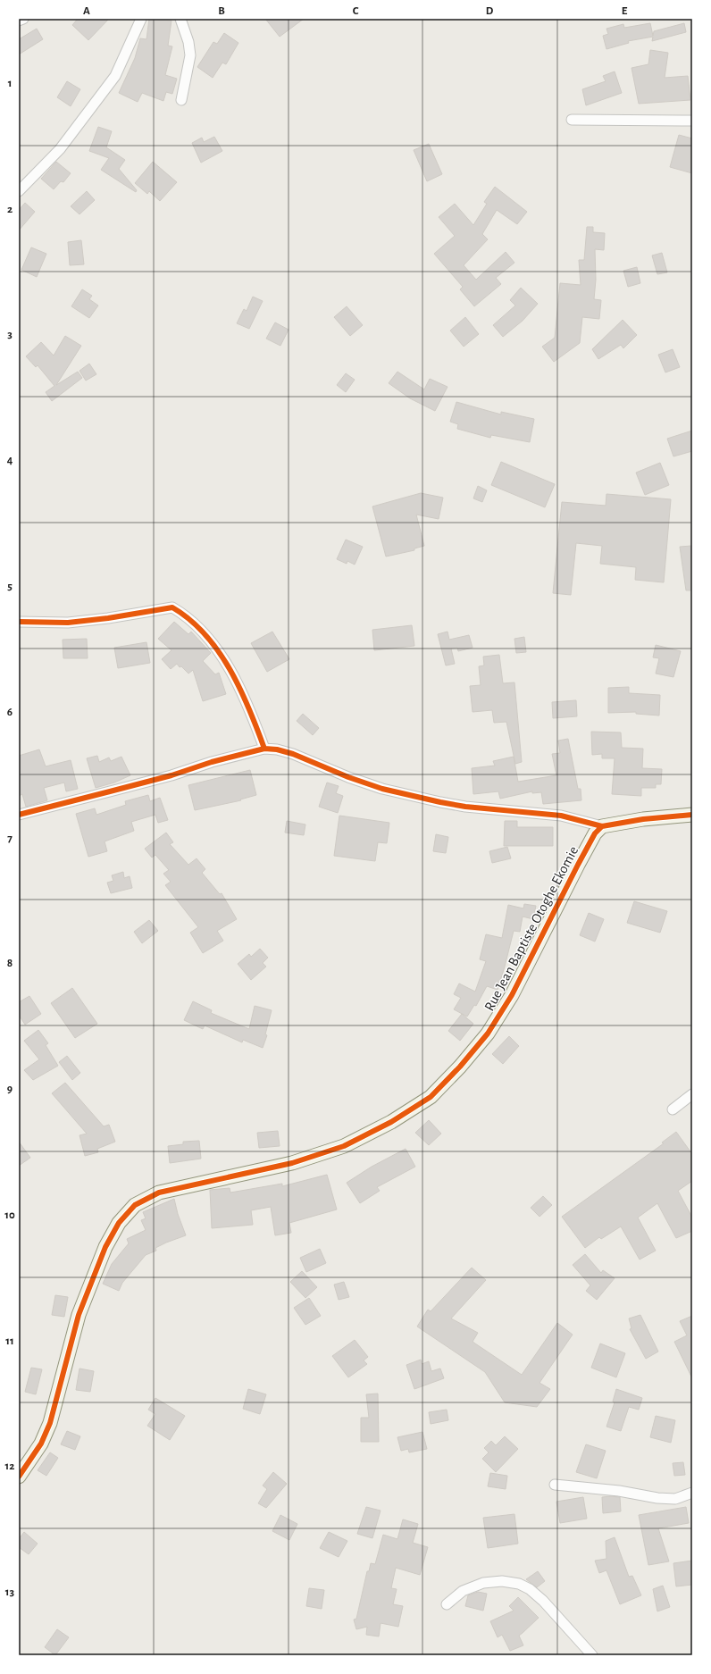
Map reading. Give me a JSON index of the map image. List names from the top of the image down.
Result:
{
  "streets": {
    "street": ["Rue Jean Baptiste Otoghe Ekomie"]
  },
  "grid": {
    "columns": [
      "A",
      "B",
      "C",
      "D",
      "E"
    ],
    "rows": [
      "1",
      "2",
      "3",
      "4",
      "5",
      "6",
      "7",
      "8",
      "9",
      "10",
      "11",
      "12",
      "13"
    ]
  }
}
